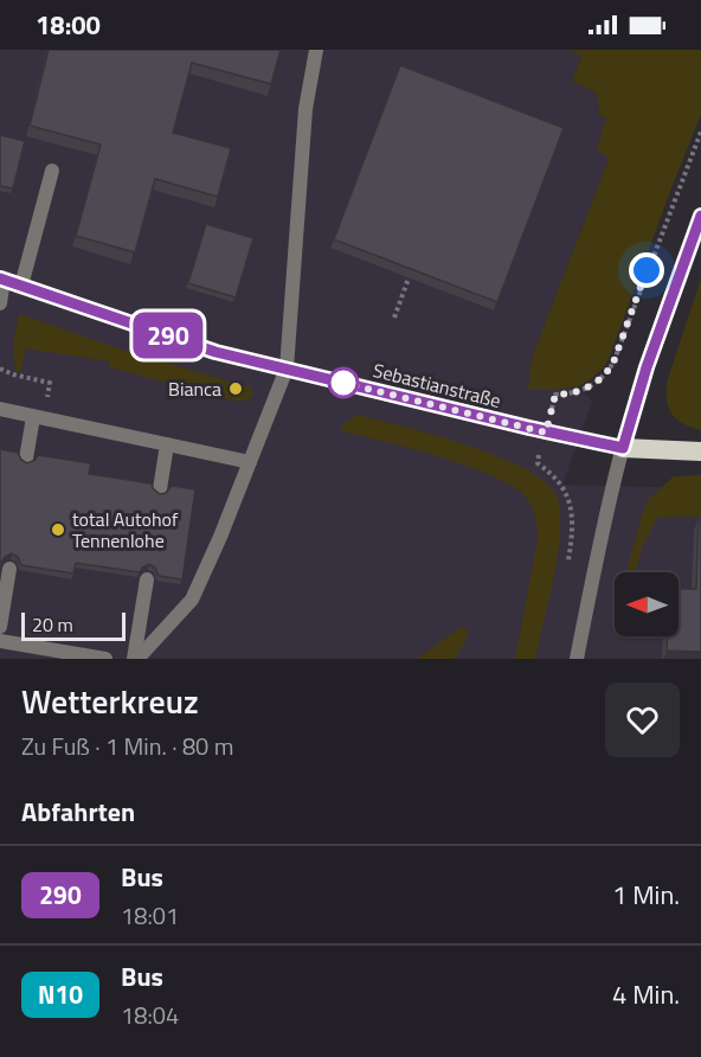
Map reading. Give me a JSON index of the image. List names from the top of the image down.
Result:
{
  "streets": {
    "street": ["Sebastianstraße"]
  },
  "places": ["Bianca", "total Autohof Tennenlohe"],
  "lines": ["bus line 290"],
  "scale_bar": "20 m",
  "north": "left",
  "page": {
    "status": "18:00",
    "on_map": "290",
    "scale": "20 m",
    "heading": [
      ["Wetterkreuz", "Zu Fuß · 1 Min. · 80 m"],
      "Abfahrten"
    ],
    "list": [
      {
        "mark": "290",
        "name": "Bus",
        "note": "18:01",
        "value": "1 Min."
      },
      {
        "mark": "N10",
        "name": "Bus",
        "note": "18:04",
        "value": "4 Min."
      }
    ]
  }
}
